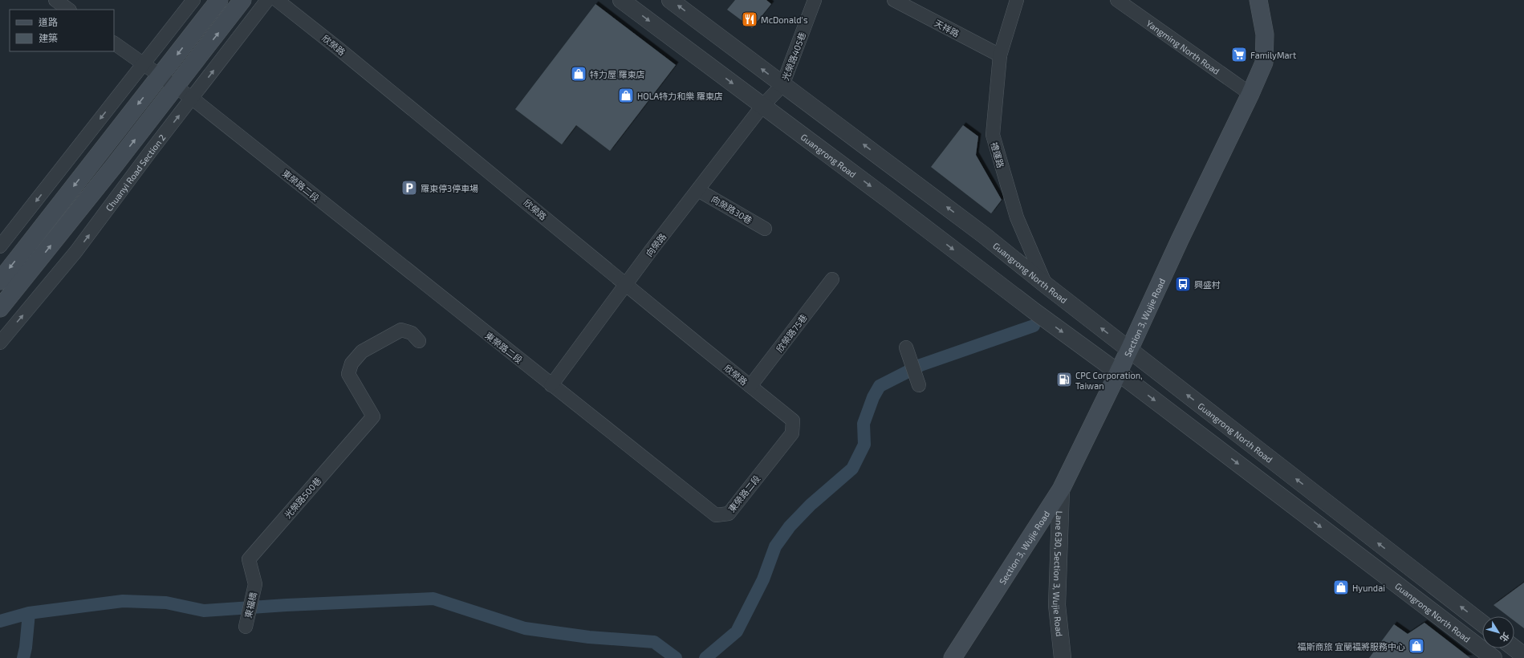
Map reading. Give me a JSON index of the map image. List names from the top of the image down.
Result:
{
  "streets": {
    "main road": ["Section 3, Wujie Road"],
    "street": [
      "天祥路",
      "欣榮路",
      "Yangming North Road",
      "光榮路405巷",
      "Guangrong Road",
      "禮運路",
      "Chuanyi Road Section 2",
      "東榮路二段",
      "向榮路30巷",
      "向榮路",
      "Guangrong North Road",
      "欣榮路75巷",
      "光榮路500巷",
      "Lane 630, Section 3, Wujie Road",
      "東福橋"
    ]
  },
  "crossings": [
    ["天祥路", "禮運路"],
    ["欣榮路", "東榮路二段"],
    ["欣榮路", "向榮路"],
    ["欣榮路", "欣榮路75巷"],
    ["Yangming North Road", "Section 3, Wujie Road"],
    ["光榮路405巷", "Guangrong Road"],
    ["光榮路405巷", "向榮路"],
    ["光榮路405巷", "Guangrong North Road"],
    ["Guangrong Road", "向榮路"],
    ["Guangrong Road", "Guangrong North Road"],
    ["禮運路", "Guangrong North Road"],
    ["Chuanyi Road Section 2", "東榮路二段"],
    ["東榮路二段", "向榮路"],
    ["向榮路30巷", "向榮路"],
    ["Guangrong North Road", "Section 3, Wujie Road"],
    ["Section 3, Wujie Road", "Lane 630, Section 3, Wujie Road"],
    ["光榮路500巷", "東福橋"]
  ],
  "one_way": ["Guangrong Road"],
  "places": {
    "restaurant": ["McDonald's"],
    "supermarket": ["FamilyMart"],
    "shop": [
      "特力屋 羅東店",
      "HOLA特力和樂 羅東店",
      "Hyundai",
      "福斯商旅 宜蘭福將服務中心"
    ],
    "parking": ["羅東停3停車場"],
    "bus stop": ["興盛村"],
    "fuel station": ["CPC Corporation, Taiwan"]
  },
  "legend": ["道路", "建築"],
  "north": "bottom right"
}
